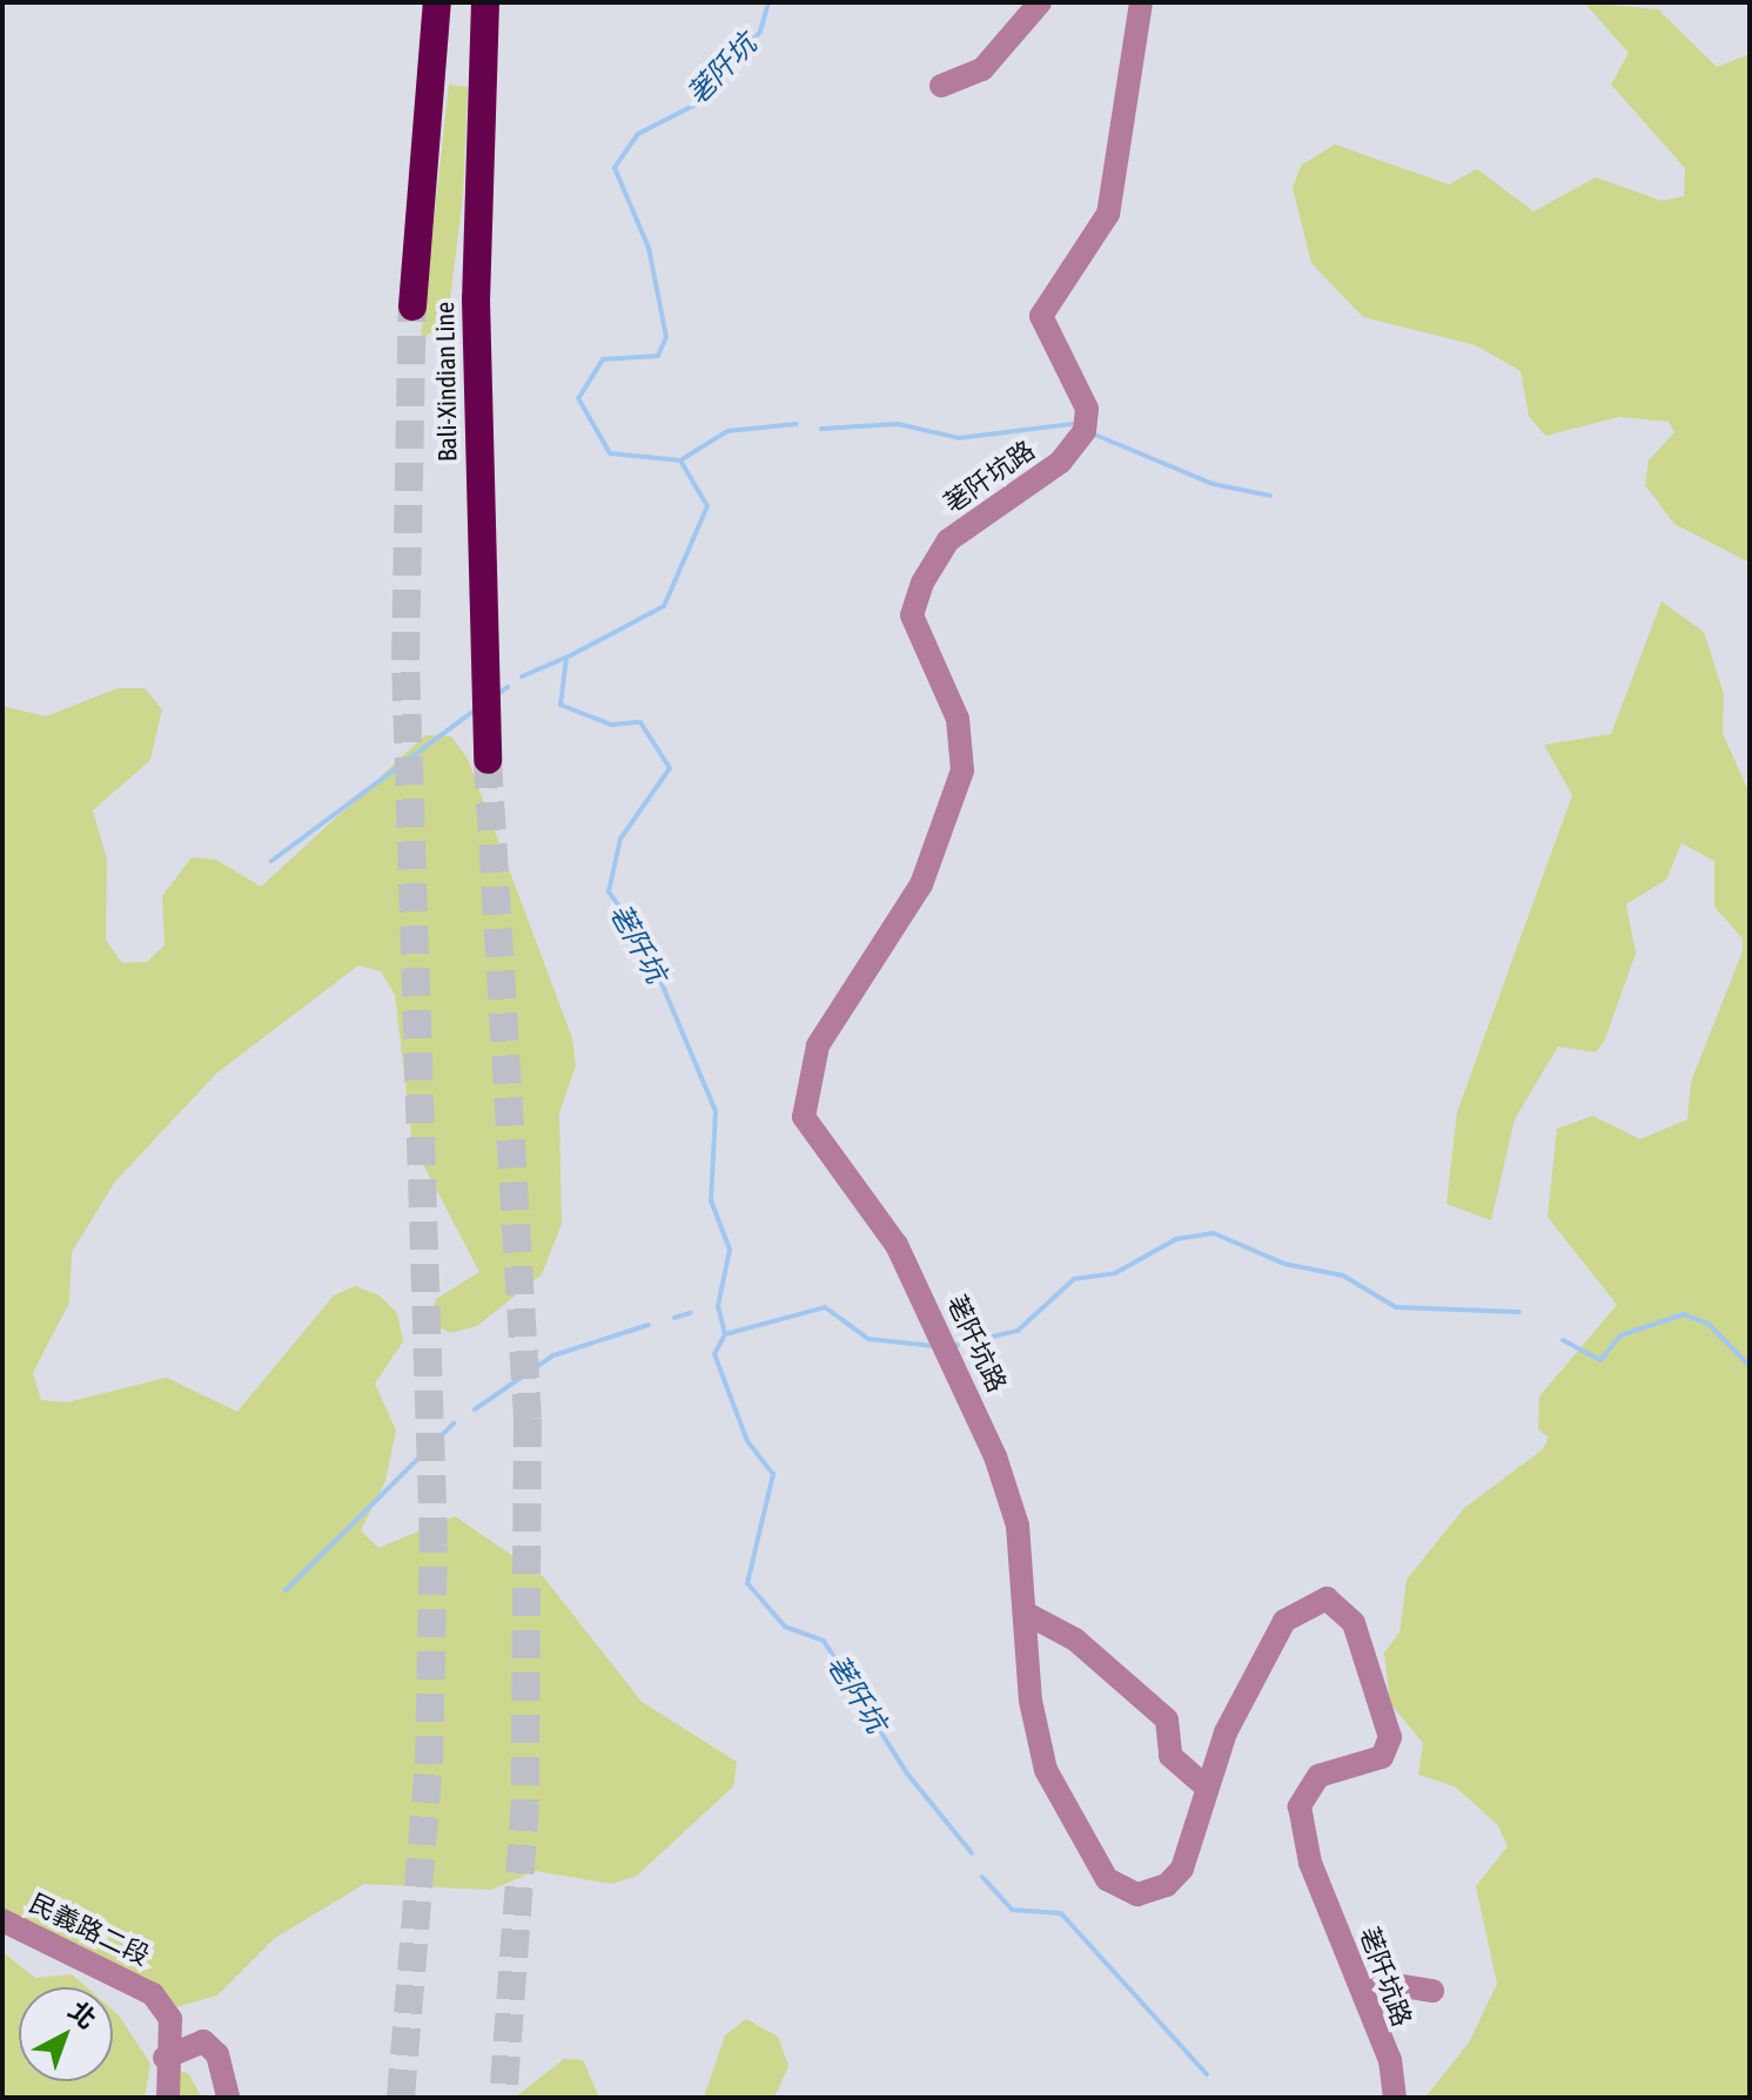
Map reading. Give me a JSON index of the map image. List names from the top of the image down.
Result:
{
  "streets": {
    "highway": ["Bali-Xindian Line"],
    "street": ["荖阡坑路", "民義路二段"]
  },
  "water": ["荖阡坑"],
  "north": "top right"
}
